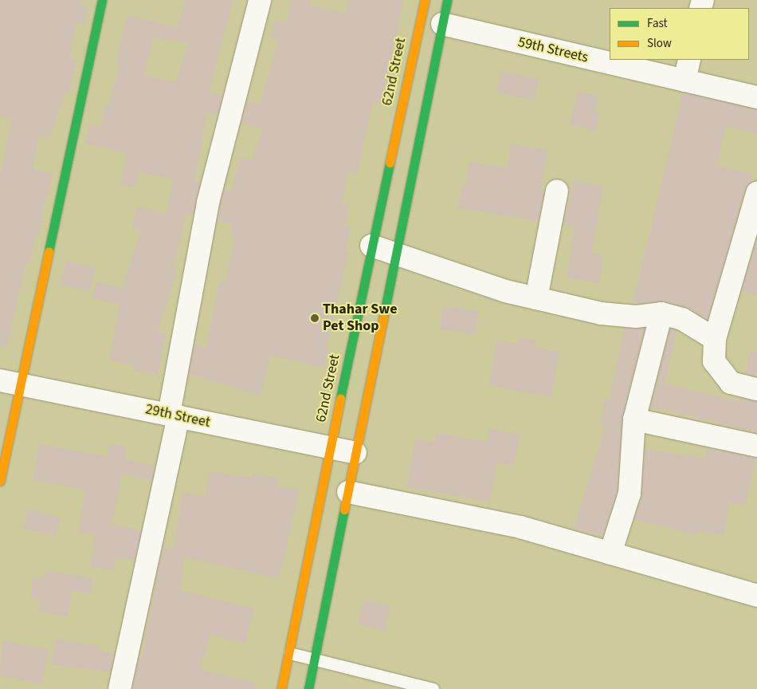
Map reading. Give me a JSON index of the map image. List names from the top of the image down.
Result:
{
  "streets": {
    "main road": ["62nd Street"],
    "street": ["59th Streets", "29th Street"]
  },
  "crossings": [
    ["62nd Street", "29th Street"]
  ],
  "places": ["Thahar Swe Pet Shop"],
  "legend": ["Fast", "Slow"]
}
